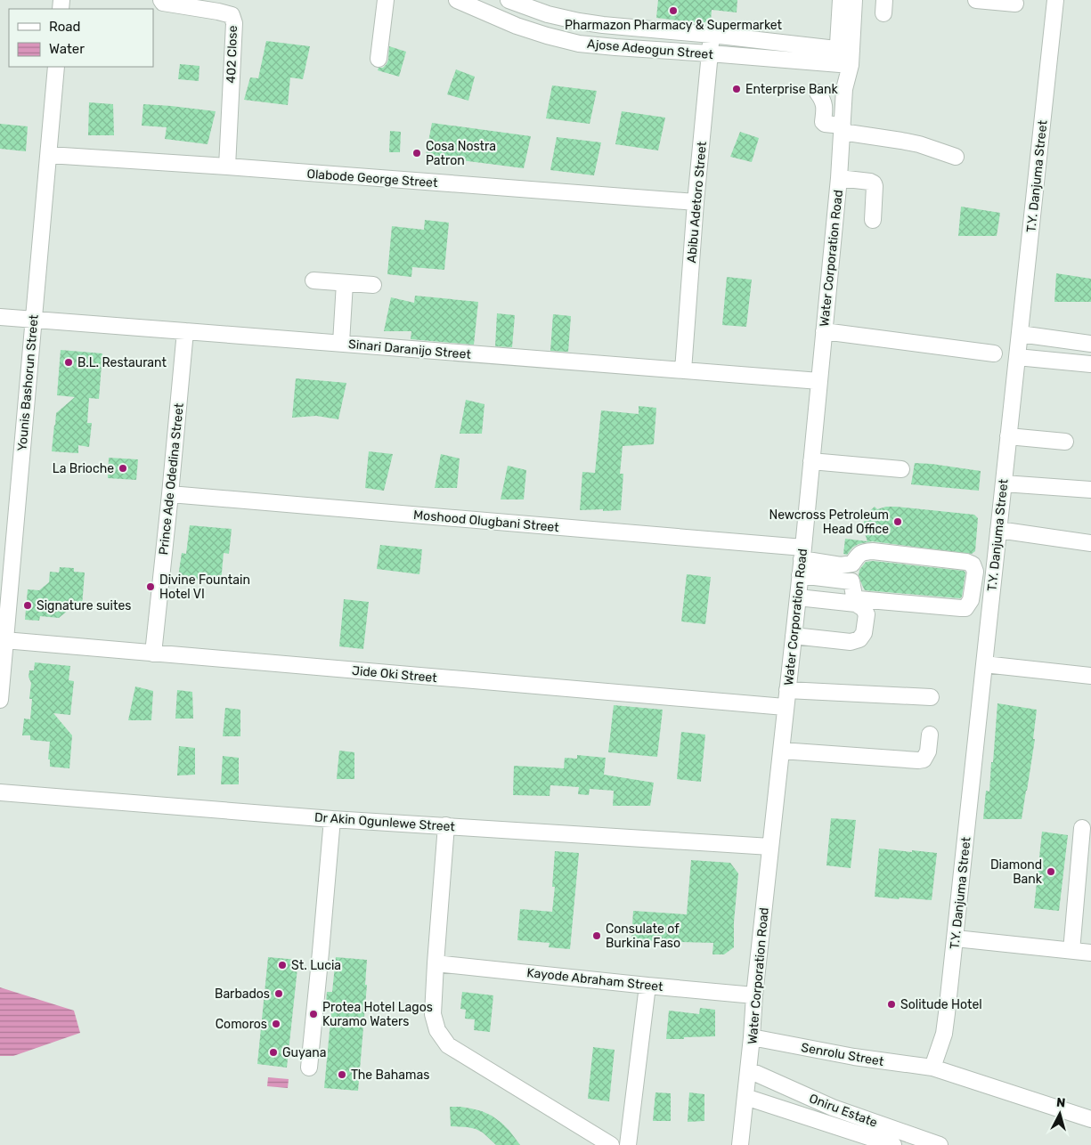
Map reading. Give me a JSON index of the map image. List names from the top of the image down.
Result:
{
  "streets": {
    "street": [
      "Ajose Adeogun Street",
      "402 Close",
      "T.Y. Danjuma Street",
      "Olabode George Street",
      "Abibu Adetoro Street",
      "Water Corporation Road",
      "Sinari Daranijo Street",
      "Younis Bashorun Street",
      "Prince Ade Odedina Street",
      "Moshood Olugbani Street",
      "Jide Oki Street",
      "Dr Akin Ogunlewe Street",
      "Kayode Abraham Street",
      "Senrolu Street",
      "Oniru Estate"
    ]
  },
  "crossings": [
    ["Ajose Adeogun Street", "Abibu Adetoro Street"],
    ["Ajose Adeogun Street", "Water Corporation Road"],
    ["402 Close", "Olabode George Street"],
    ["T.Y. Danjuma Street", "Senrolu Street"],
    ["Olabode George Street", "Abibu Adetoro Street"],
    ["Olabode George Street", "Younis Bashorun Street"],
    ["Abibu Adetoro Street", "Sinari Daranijo Street"],
    ["Water Corporation Road", "Sinari Daranijo Street"],
    ["Water Corporation Road", "Moshood Olugbani Street"],
    ["Water Corporation Road", "Jide Oki Street"],
    ["Water Corporation Road", "Dr Akin Ogunlewe Street"],
    ["Water Corporation Road", "Kayode Abraham Street"],
    ["Water Corporation Road", "Senrolu Street"],
    ["Water Corporation Road", "Oniru Estate"],
    ["Sinari Daranijo Street", "Younis Bashorun Street"],
    ["Sinari Daranijo Street", "Prince Ade Odedina Street"],
    ["Younis Bashorun Street", "Jide Oki Street"],
    ["Prince Ade Odedina Street", "Moshood Olugbani Street"],
    ["Prince Ade Odedina Street", "Jide Oki Street"]
  ],
  "places": [
    "Pharmazon Pharmacy & Supermarket",
    "Enterprise Bank",
    "Cosa Nostra Patron",
    "B.L. Restaurant",
    "La Brioche",
    "Newcross Petroleum Head Office",
    "Divine Fountain Hotel VI",
    "Signature suites",
    "Diamond Bank",
    "Consulate of Burkina Faso",
    "St. Lucia",
    "Barbados",
    "Solitude Hotel",
    "Protea Hotel Lagos Kuramo Waters",
    "Comoros",
    "Guyana",
    "The Bahamas"
  ],
  "legend": ["Road", "Water"],
  "north": "top"
}
